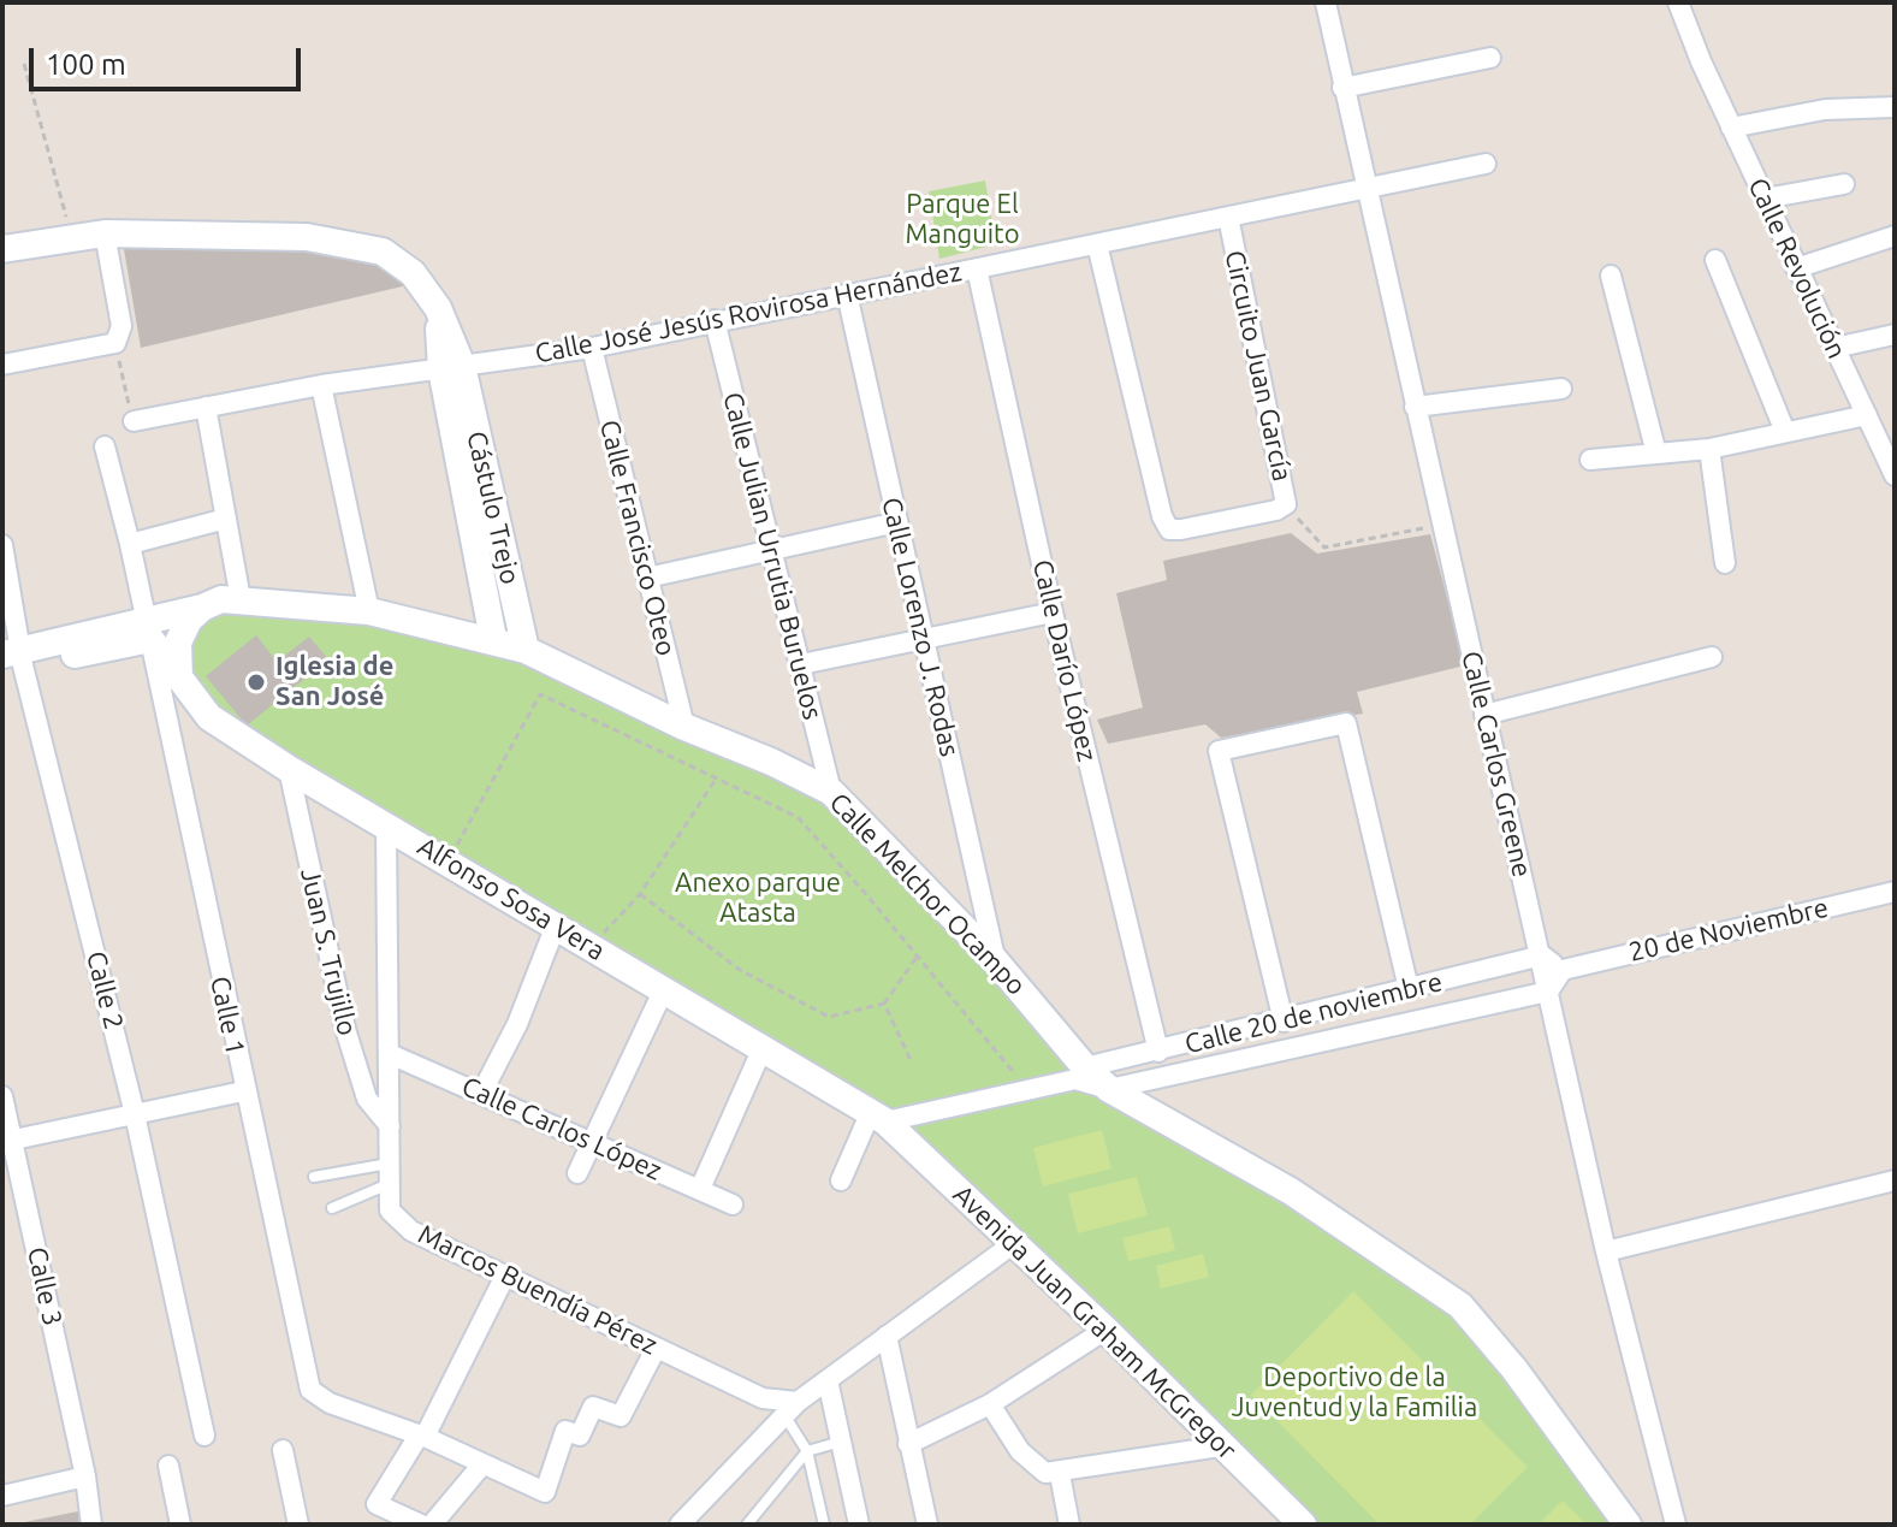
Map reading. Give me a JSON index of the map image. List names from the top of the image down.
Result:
{
  "streets": {
    "street": [
      "Calle Revolución",
      "Calle José Jesús Rovirosa Hernández",
      "Circuito Juan García",
      "Cástulo Trejo",
      "Calle Francisco Oteo",
      "Calle Julian Urrutia Buruelos",
      "Calle Lorenzo J. Rodas",
      "Calle Darío López",
      "Calle Carlos Greene",
      "Calle Melchor Ocampo",
      "Alfonso Sosa Vera",
      "20 de Noviembre",
      "Juan S. Trujillo",
      "Calle 2",
      "Calle 20 de noviembre",
      "Calle 1",
      "Calle Carlos López",
      "Calle 3",
      "Marcos Buendía Pérez",
      "Avenida Juan Graham McGregor"
    ]
  },
  "crossings": [
    ["Calle José Jesús Rovirosa Hernández", "Circuito Juan García"],
    ["Calle José Jesús Rovirosa Hernández", "Cástulo Trejo"],
    ["Calle José Jesús Rovirosa Hernández", "Calle Francisco Oteo"],
    ["Calle José Jesús Rovirosa Hernández", "Calle Julian Urrutia Buruelos"],
    ["Calle José Jesús Rovirosa Hernández", "Calle Lorenzo J. Rodas"],
    ["Calle José Jesús Rovirosa Hernández", "Calle Darío López"],
    ["Calle José Jesús Rovirosa Hernández", "Calle Carlos Greene"],
    ["Cástulo Trejo", "Calle Melchor Ocampo"],
    ["Calle Francisco Oteo", "Calle Melchor Ocampo"],
    ["Calle Julian Urrutia Buruelos", "Calle Melchor Ocampo"],
    ["Calle Lorenzo J. Rodas", "Calle Melchor Ocampo"],
    ["Calle Darío López", "Calle 20 de noviembre"],
    ["Calle Carlos Greene", "Calle 20 de noviembre"],
    ["Calle Melchor Ocampo", "Alfonso Sosa Vera"],
    ["Calle Melchor Ocampo", "Calle 2"],
    ["Calle Melchor Ocampo", "Calle 20 de noviembre"],
    ["Calle Melchor Ocampo", "Calle 1"],
    ["Alfonso Sosa Vera", "Juan S. Trujillo"],
    ["Alfonso Sosa Vera", "Calle 1"],
    ["Alfonso Sosa Vera", "Marcos Buendía Pérez"],
    ["Alfonso Sosa Vera", "Avenida Juan Graham McGregor"],
    ["Juan S. Trujillo", "Marcos Buendía Pérez"],
    ["Calle Carlos López", "Marcos Buendía Pérez"]
  ],
  "parks": ["Parque El Manguito", "Anexo parque Atasta", "Deportivo de la Juventud y la Familia"],
  "places": ["Iglesia de San José"],
  "scale_bar": "100 m"
}
